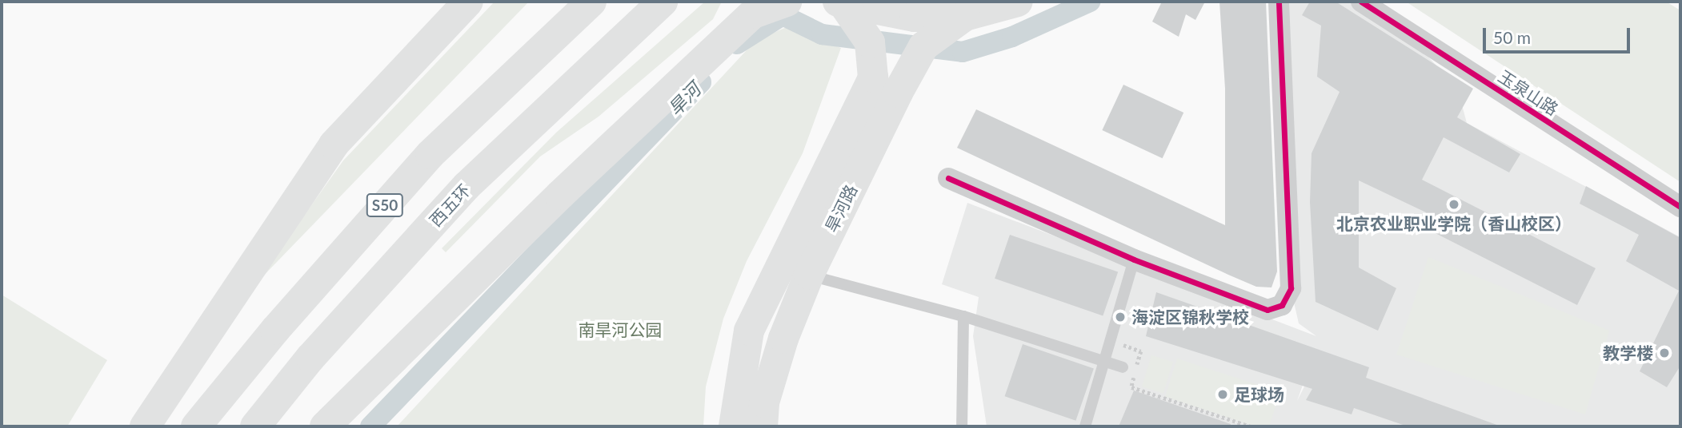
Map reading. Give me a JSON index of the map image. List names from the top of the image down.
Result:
{
  "streets": {
    "main road": ["S50", "西五环", "旱河路"],
    "street": ["玉泉山路"]
  },
  "water": ["旱河"],
  "parks": ["南旱河公园"],
  "places": [
    "北京农业职业学院（香山校区）",
    "海淀区锦秋学校",
    "教学楼",
    "足球场"
  ],
  "scale_bar": "50 m"
}
